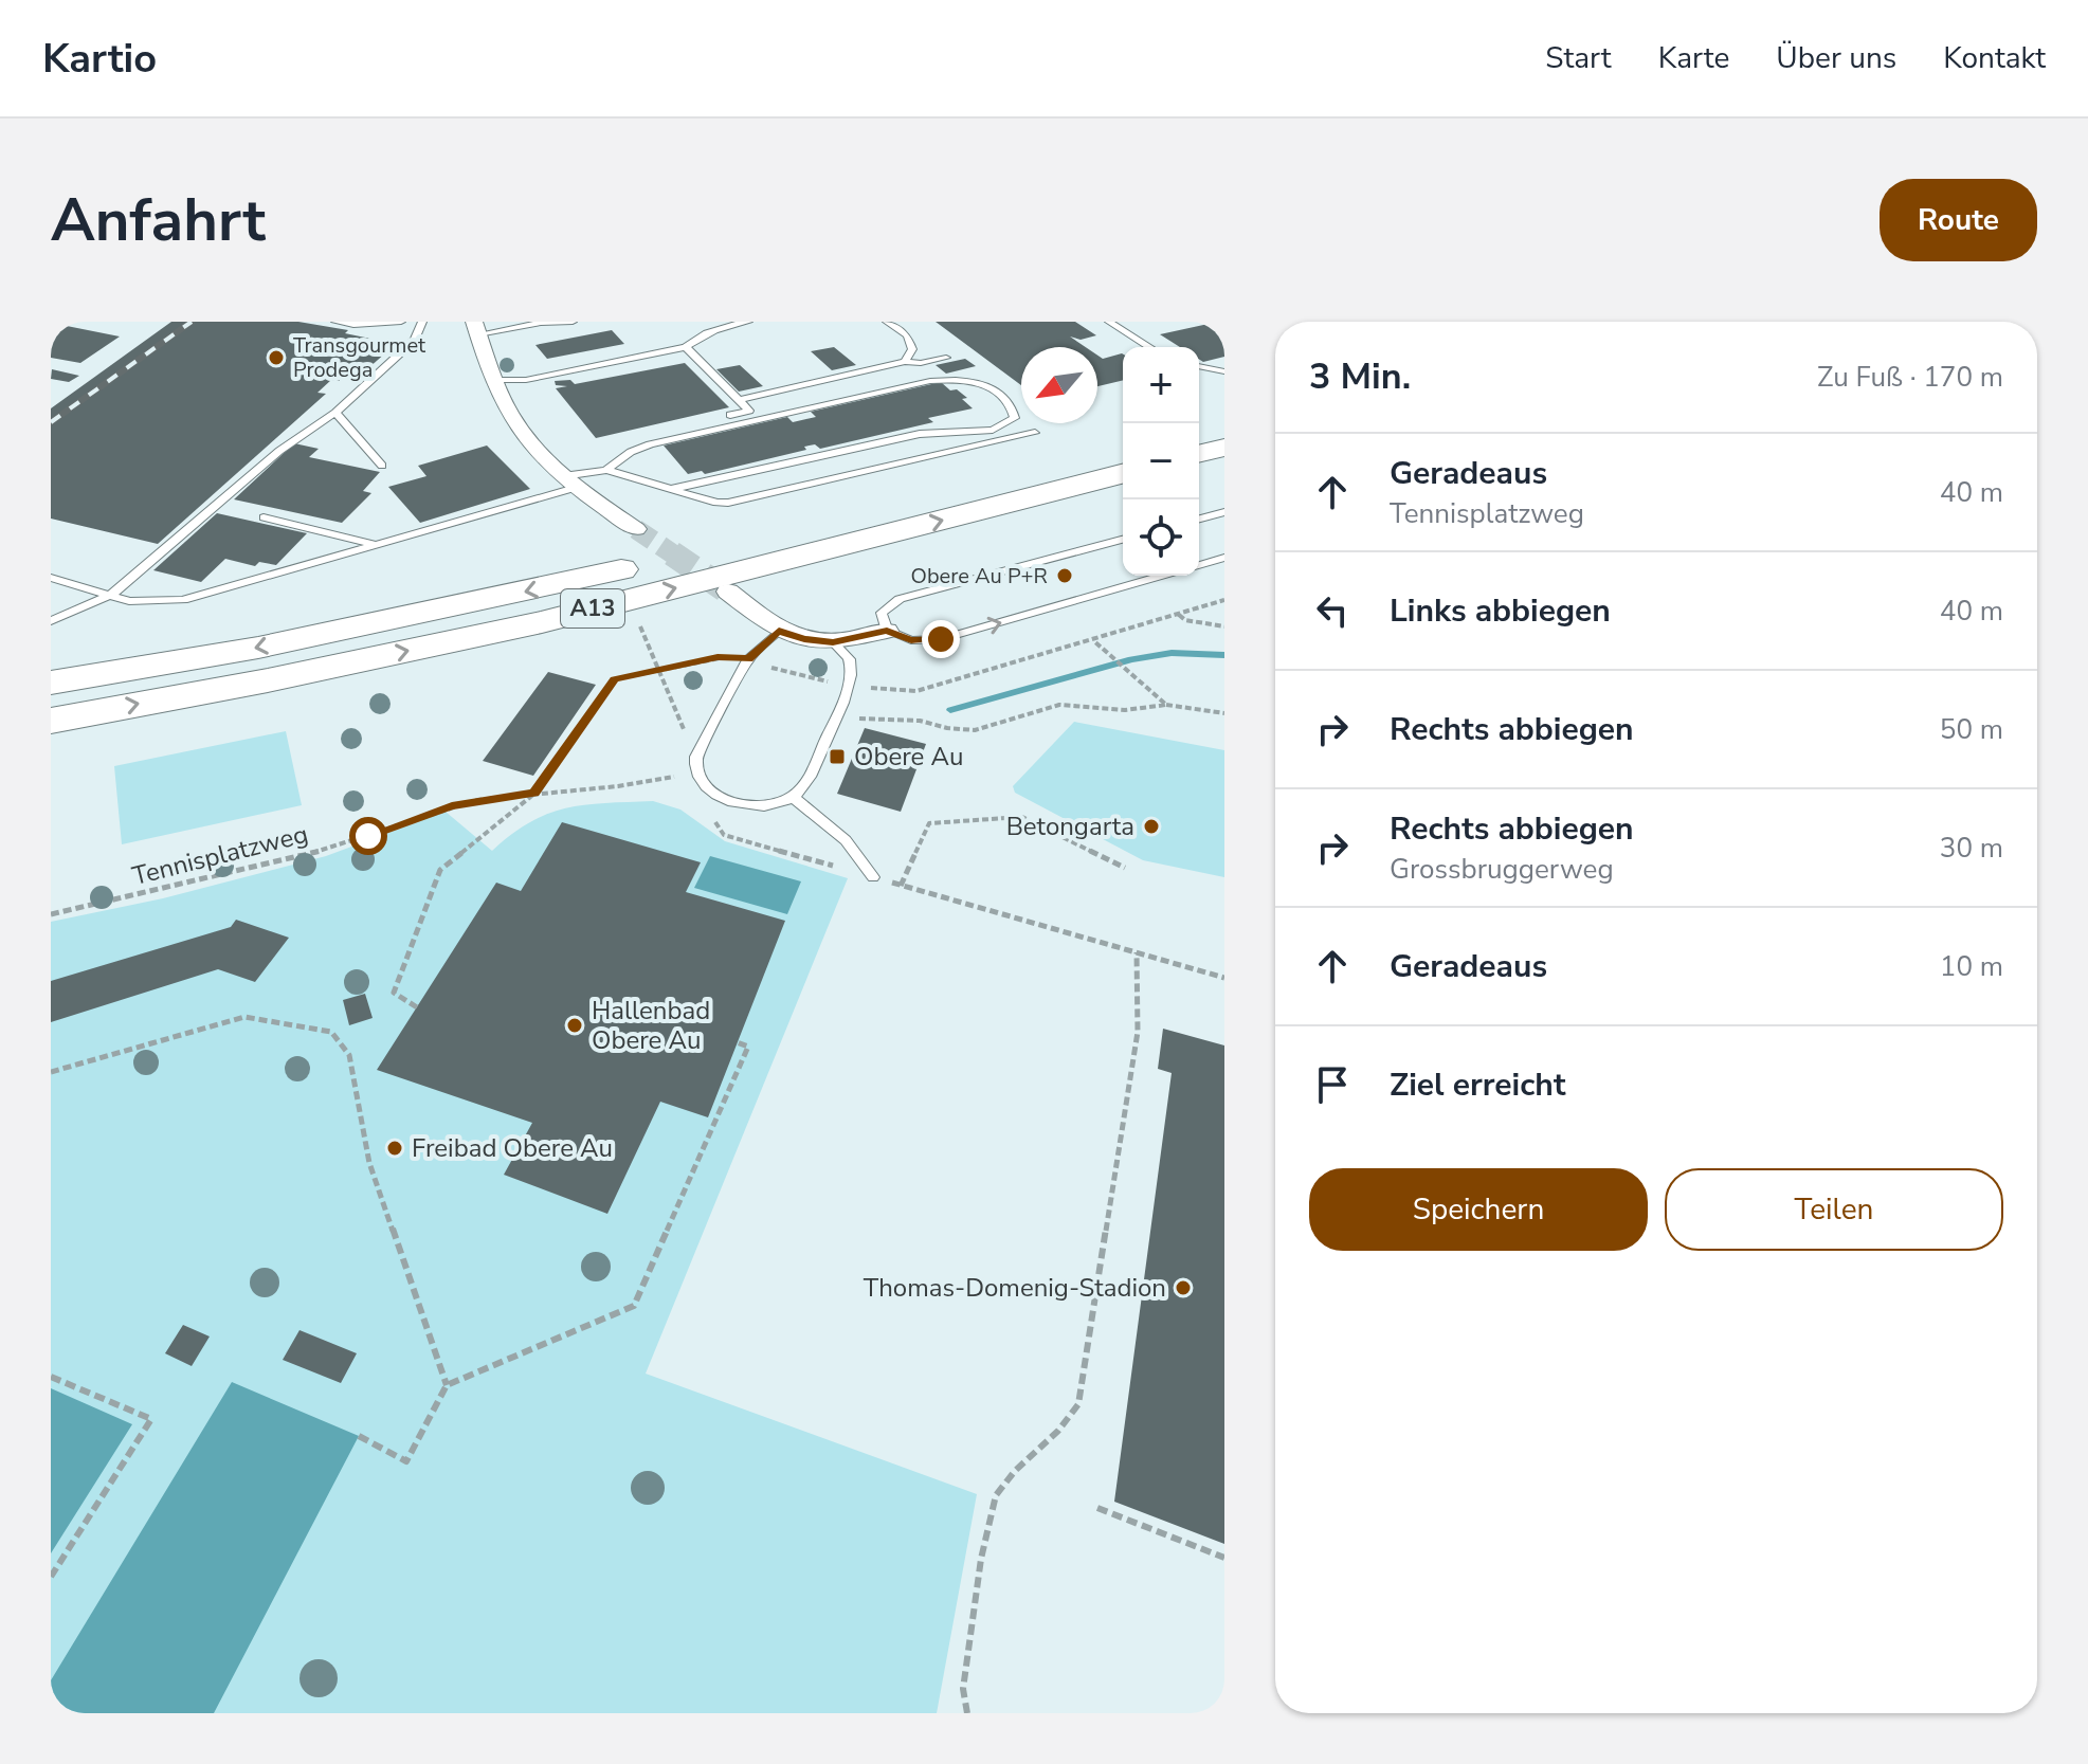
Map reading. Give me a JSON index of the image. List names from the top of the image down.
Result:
{
  "streets": {
    "highway": ["A13"],
    "path": ["Tennisplatzweg"]
  },
  "places": {
    "other": [
      "Transgourmet Prodega",
      "Obere Au P+R",
      "Betongarta",
      "Hallenbad Obere Au",
      "Freibad Obere Au",
      "Thomas-Domenig-Stadion"
    ],
    "transit": ["Obere Au"]
  },
  "north": "bottom left",
  "page": {
    "header": "Kartio",
    "nav": [
      "Start",
      "Karte",
      "Über uns",
      "Kontakt"
    ],
    "buttons": [
      "Route",
      ["Speichern", "Teilen"]
    ],
    "title": "Anfahrt",
    "heading": ["3 Min.", "Zu Fuß · 170 m"],
    "map_buttons": ["+", "−"],
    "list": [
      ["Geradeaus", "Tennisplatzweg", "40 m"],
      ["Links abbiegen", "40 m"],
      ["Rechts abbiegen", "50 m"],
      ["Rechts abbiegen", "Grossbruggerweg", "30 m"],
      ["Geradeaus", "10 m"],
      "Ziel erreicht"
    ]
  }
}
